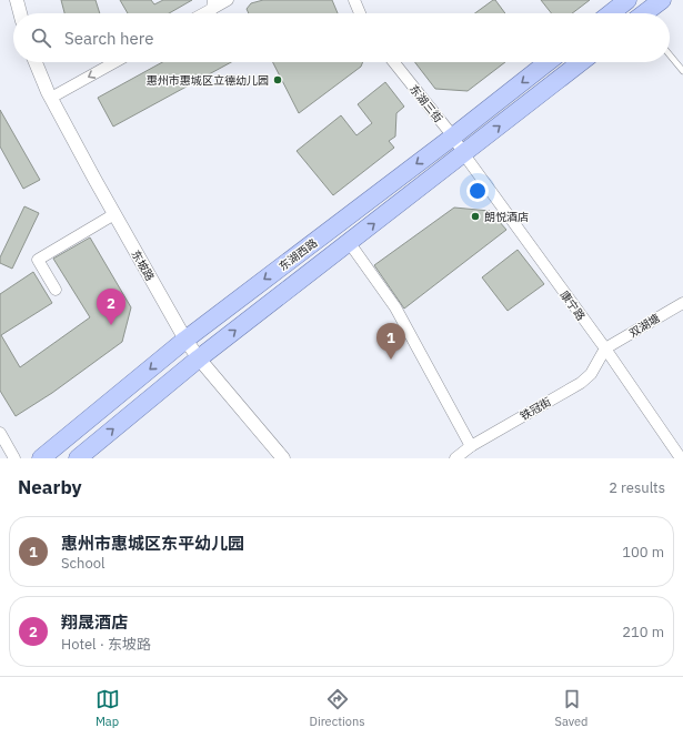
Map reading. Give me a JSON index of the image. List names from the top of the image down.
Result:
{
  "streets": {
    "main road": ["东湖西路"],
    "street": [
      "东湖三街",
      "东坡路",
      "康宁路",
      "双湖塘",
      "铁冠街"
    ]
  },
  "crossings": [
    ["东湖三街", "东湖西路"],
    ["东湖三街", "康宁路"],
    ["东湖西路", "东坡路"],
    ["东湖西路", "康宁路"],
    ["康宁路", "双湖塘"],
    ["康宁路", "铁冠街"],
    ["双湖塘", "铁冠街"]
  ],
  "places": ["惠州市惠城区立德幼儿园", "朗悦酒店"],
  "page": {
    "search": "Search here",
    "pins": ["2", "1"],
    "heading": ["Nearby", "2 results"],
    "list": [
      {
        "mark": "1",
        "name": "惠州市惠城区东平幼儿园",
        "note": "School",
        "value": "100 m"
      },
      {
        "mark": "2",
        "name": "翔晟酒店",
        "note": "Hotel · 东坡路",
        "value": "210 m"
      }
    ],
    "nav": ["Map", "Directions", "Saved"]
  }
}
